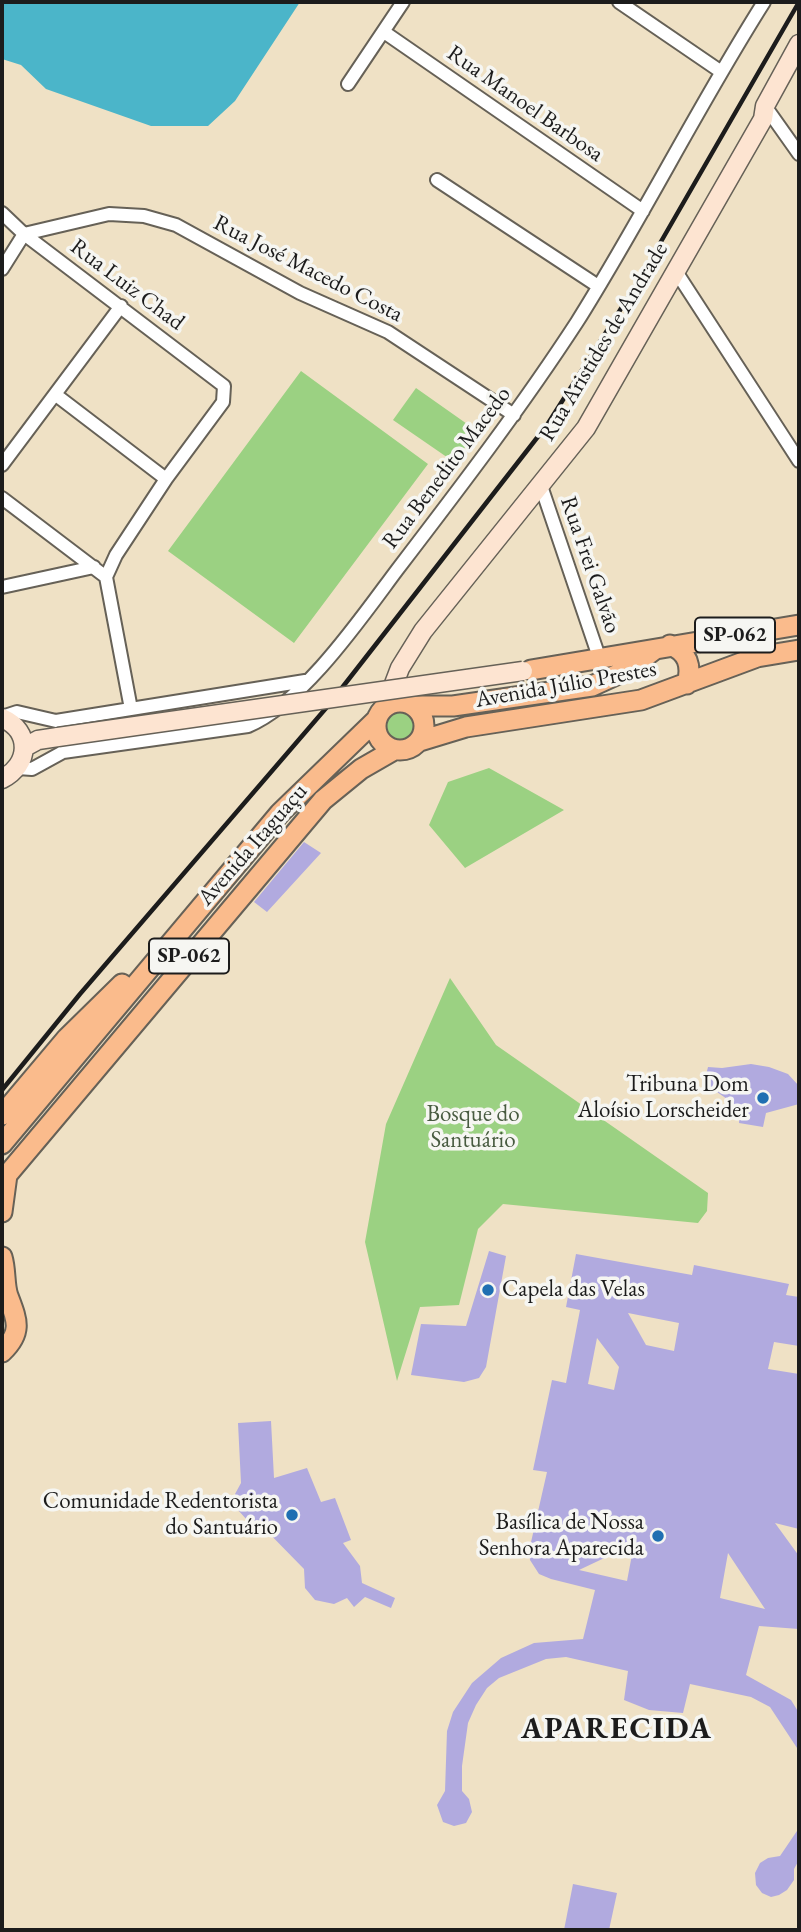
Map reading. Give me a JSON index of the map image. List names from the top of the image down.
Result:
{
  "streets": {
    "main road": [
      "Rua Aristides de Andrade",
      "SP-062",
      "Avenida Júlio Prestes",
      "Avenida Itaguaçu"
    ],
    "street": [
      "Rua Manoel Barbosa",
      "Rua José Macedo Costa",
      "Rua Luiz Chad",
      "Rua Benedito Macedo",
      "Rua Frei Galvão"
    ]
  },
  "crossings": [
    ["Rua Manoel Barbosa", "Rua Benedito Macedo"],
    ["Rua José Macedo Costa", "Rua Luiz Chad"],
    ["Rua José Macedo Costa", "Rua Benedito Macedo"],
    ["Rua Aristides de Andrade", "Rua Frei Galvão"],
    ["Rua Aristides de Andrade", "SP-062"],
    ["Rua Aristides de Andrade", "Avenida Júlio Prestes"],
    ["Rua Aristides de Andrade", "Avenida Itaguaçu"],
    ["Rua Frei Galvão", "Avenida Júlio Prestes"],
    ["SP-062", "Avenida Júlio Prestes"],
    ["SP-062", "Avenida Itaguaçu"],
    ["Avenida Júlio Prestes", "Avenida Itaguaçu"]
  ],
  "districts": ["APARECIDA"],
  "parks": ["Bosque do Santuário"],
  "places": [
    "Tribuna Dom Aloísio Lorscheider",
    "Capela das Velas",
    "Comunidade Redentorista do Santuário",
    "Basílica de Nossa Senhora Aparecida"
  ]
}
